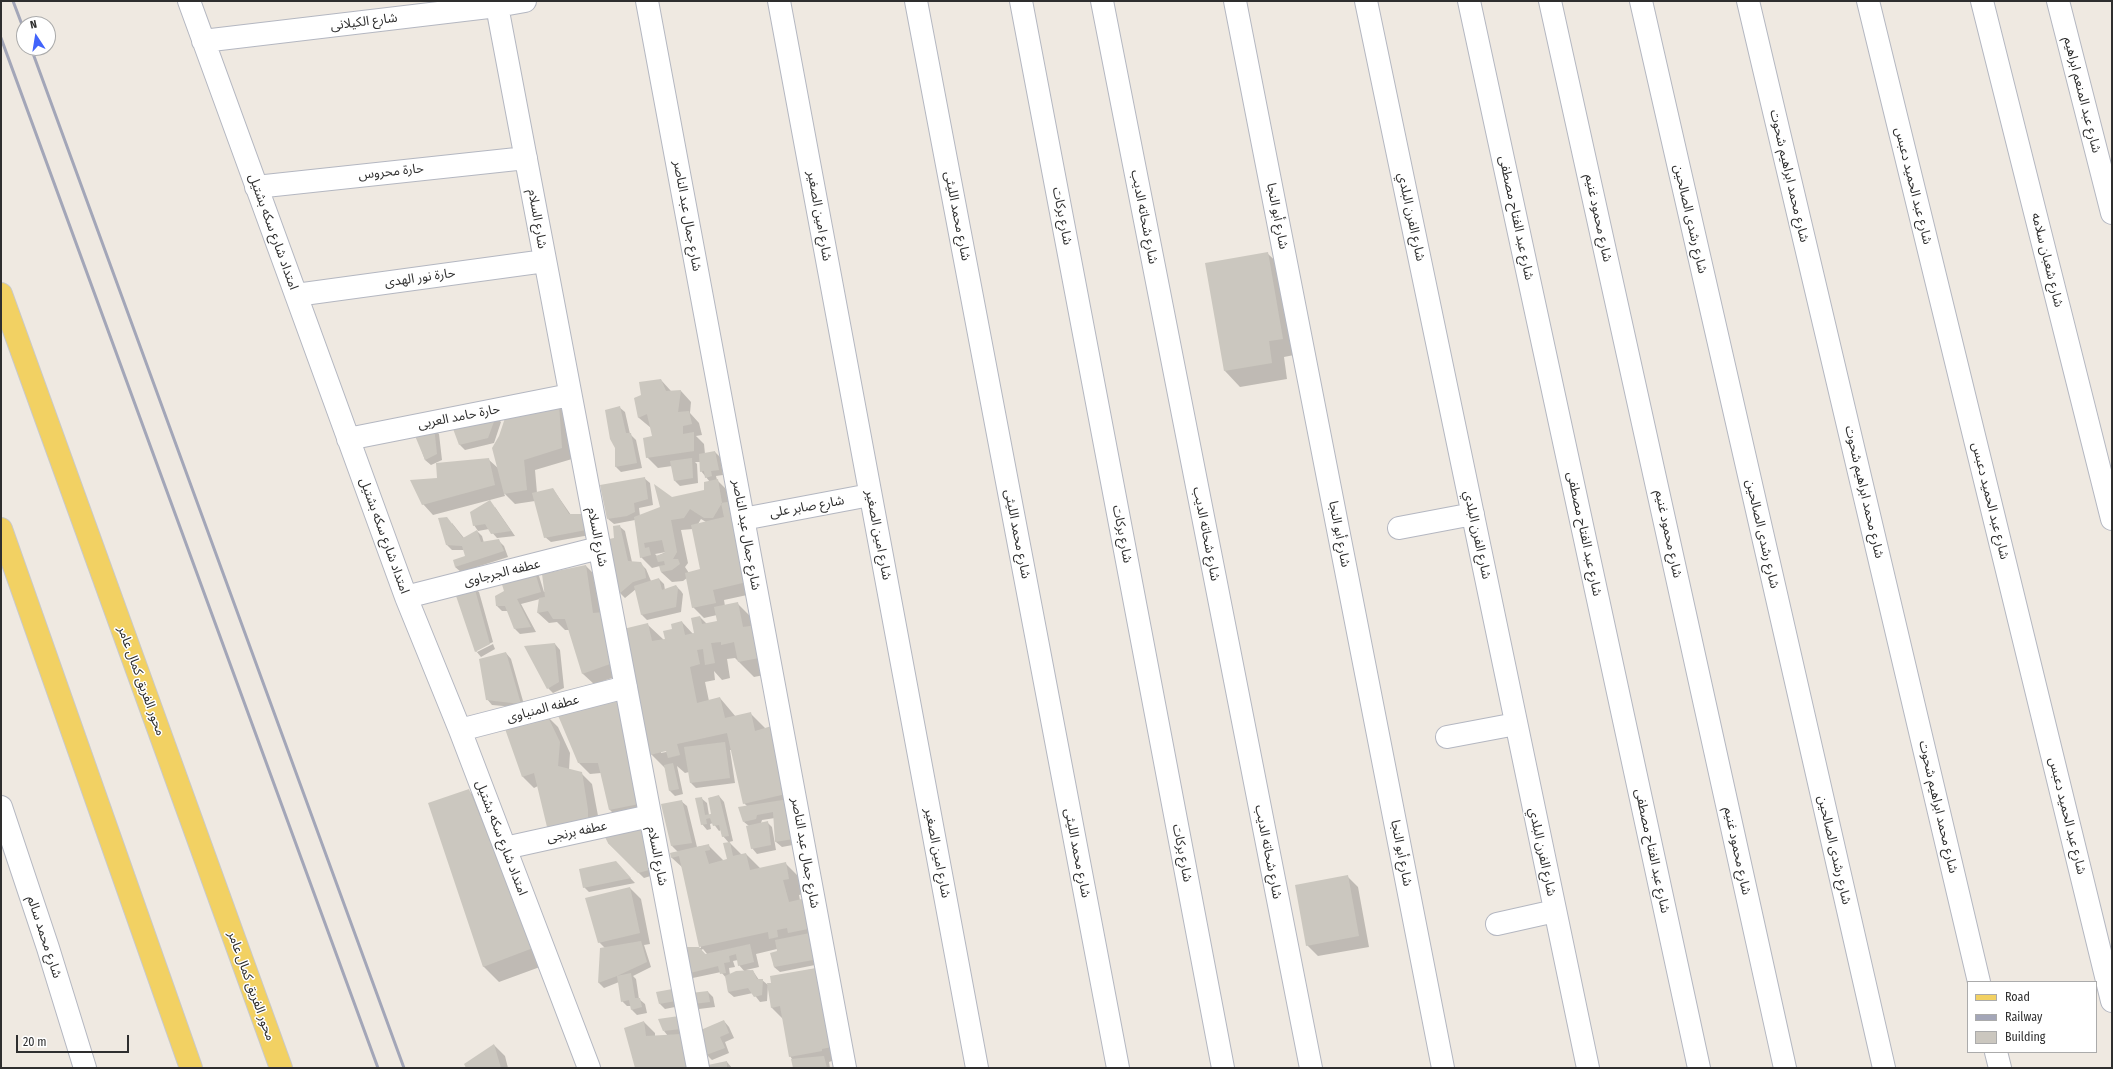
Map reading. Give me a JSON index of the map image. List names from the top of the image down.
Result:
{
  "streets": {
    "main road": ["محور الفريق كمال عامر"],
    "street": [
      "شارع الكيلانى",
      "شارع عبد المنعم ابراهيم",
      "حارة محروس",
      "شارع محمد ابراهيم شحوت",
      "شارع عبد الحميد دعبس",
      "شارع جمال عبد الناصر",
      "شارع امين الصغير",
      "شارع محمد الليثى",
      "شارع بركات",
      "شارع أبو النجا",
      "شارع شحاته الديب",
      "شارع الفرن البلدي",
      "شارع عبد الفتاح مصطفى",
      "شارع محمود غنيم",
      "شارع السلام",
      "شارع رشدى الصالحين",
      "امتداد شارع سكه بشتيل",
      "شارع شعبان سلامه",
      "حارة نور الهدى",
      "حارة حامد العربى",
      "شارع صابر على",
      "عطفه الجرجاوى",
      "عطفه المنياوى",
      "عطفه برنجى",
      "شارع محمد سالم"
    ]
  },
  "crossings": [
    ["شارع الكيلانى", "شارع السلام"],
    ["شارع الكيلانى", "امتداد شارع سكه بشتيل"],
    ["حارة محروس", "شارع السلام"],
    ["حارة محروس", "امتداد شارع سكه بشتيل"],
    ["شارع جمال عبد الناصر", "شارع صابر على"],
    ["شارع امين الصغير", "شارع صابر على"],
    ["شارع السلام", "حارة نور الهدى"],
    ["شارع السلام", "حارة حامد العربى"],
    ["شارع السلام", "عطفه الجرجاوى"],
    ["شارع السلام", "عطفه المنياوى"],
    ["شارع السلام", "عطفه برنجى"],
    ["امتداد شارع سكه بشتيل", "حارة نور الهدى"],
    ["امتداد شارع سكه بشتيل", "حارة حامد العربى"],
    ["امتداد شارع سكه بشتيل", "عطفه الجرجاوى"],
    ["امتداد شارع سكه بشتيل", "عطفه المنياوى"],
    ["امتداد شارع سكه بشتيل", "عطفه برنجى"]
  ],
  "legend": ["Road", "Railway", "Building"],
  "scale_bar": "20 m",
  "north": "top"
}
